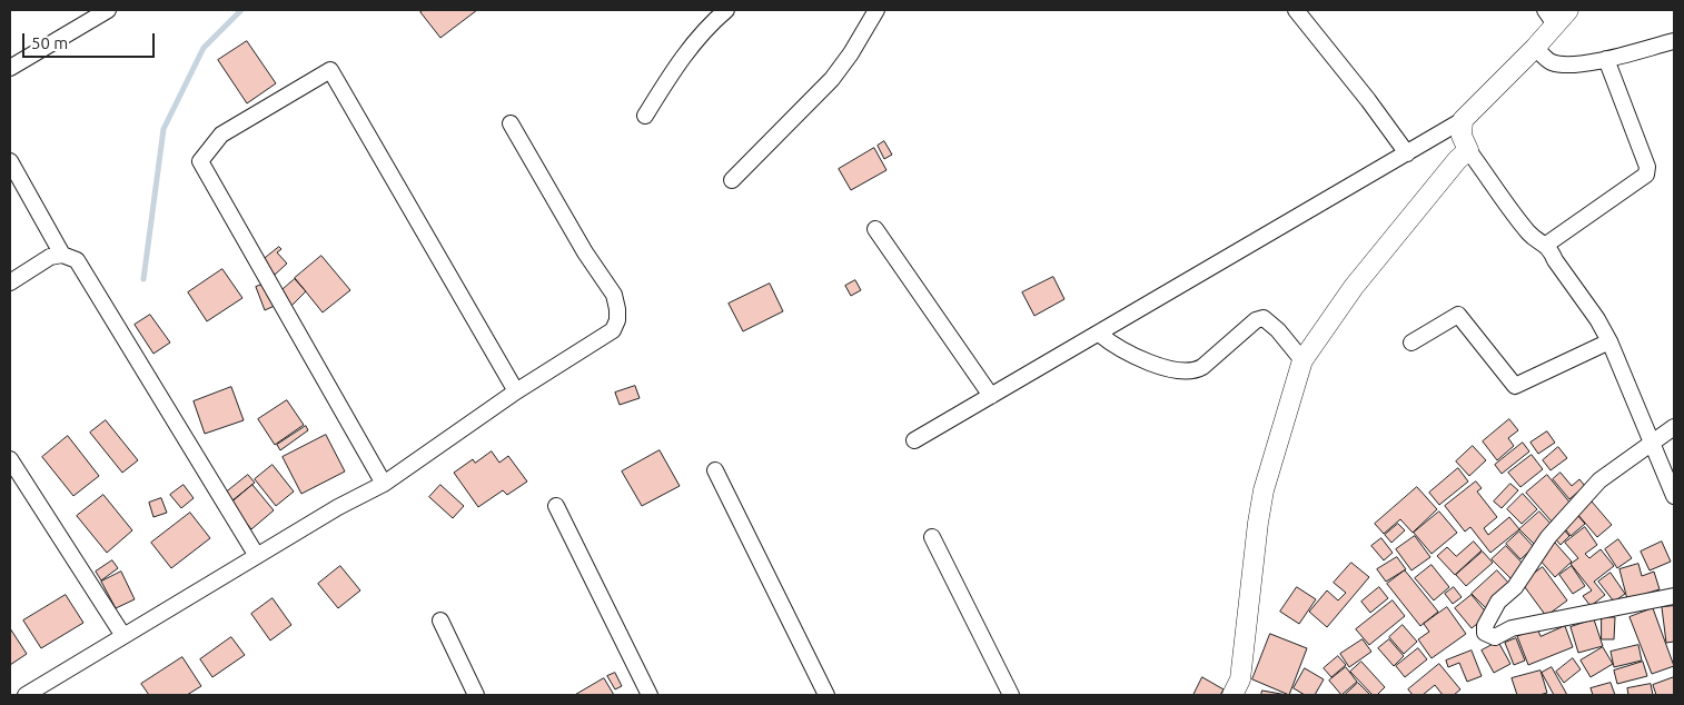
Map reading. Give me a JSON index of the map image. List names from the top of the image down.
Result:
{
  "scale_bar": "50 m"
}
